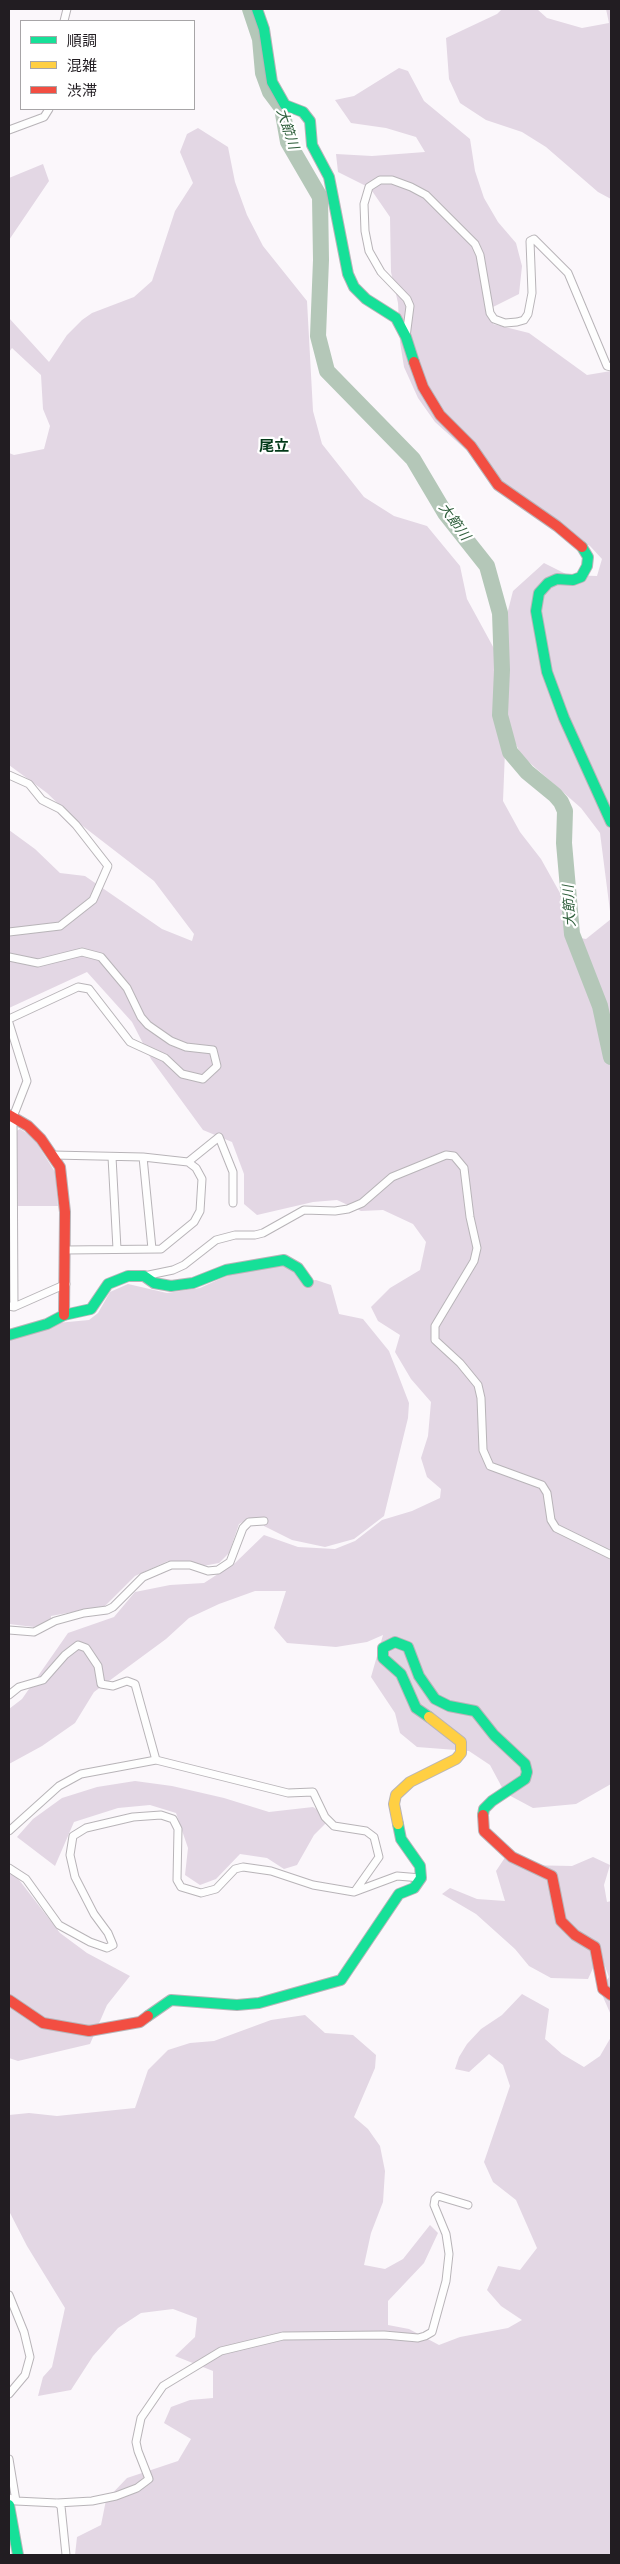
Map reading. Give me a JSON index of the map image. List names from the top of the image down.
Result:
{
  "districts": ["尾立"],
  "water": ["大節川"],
  "legend": ["順調", "混雑", "渋滞"]
}
